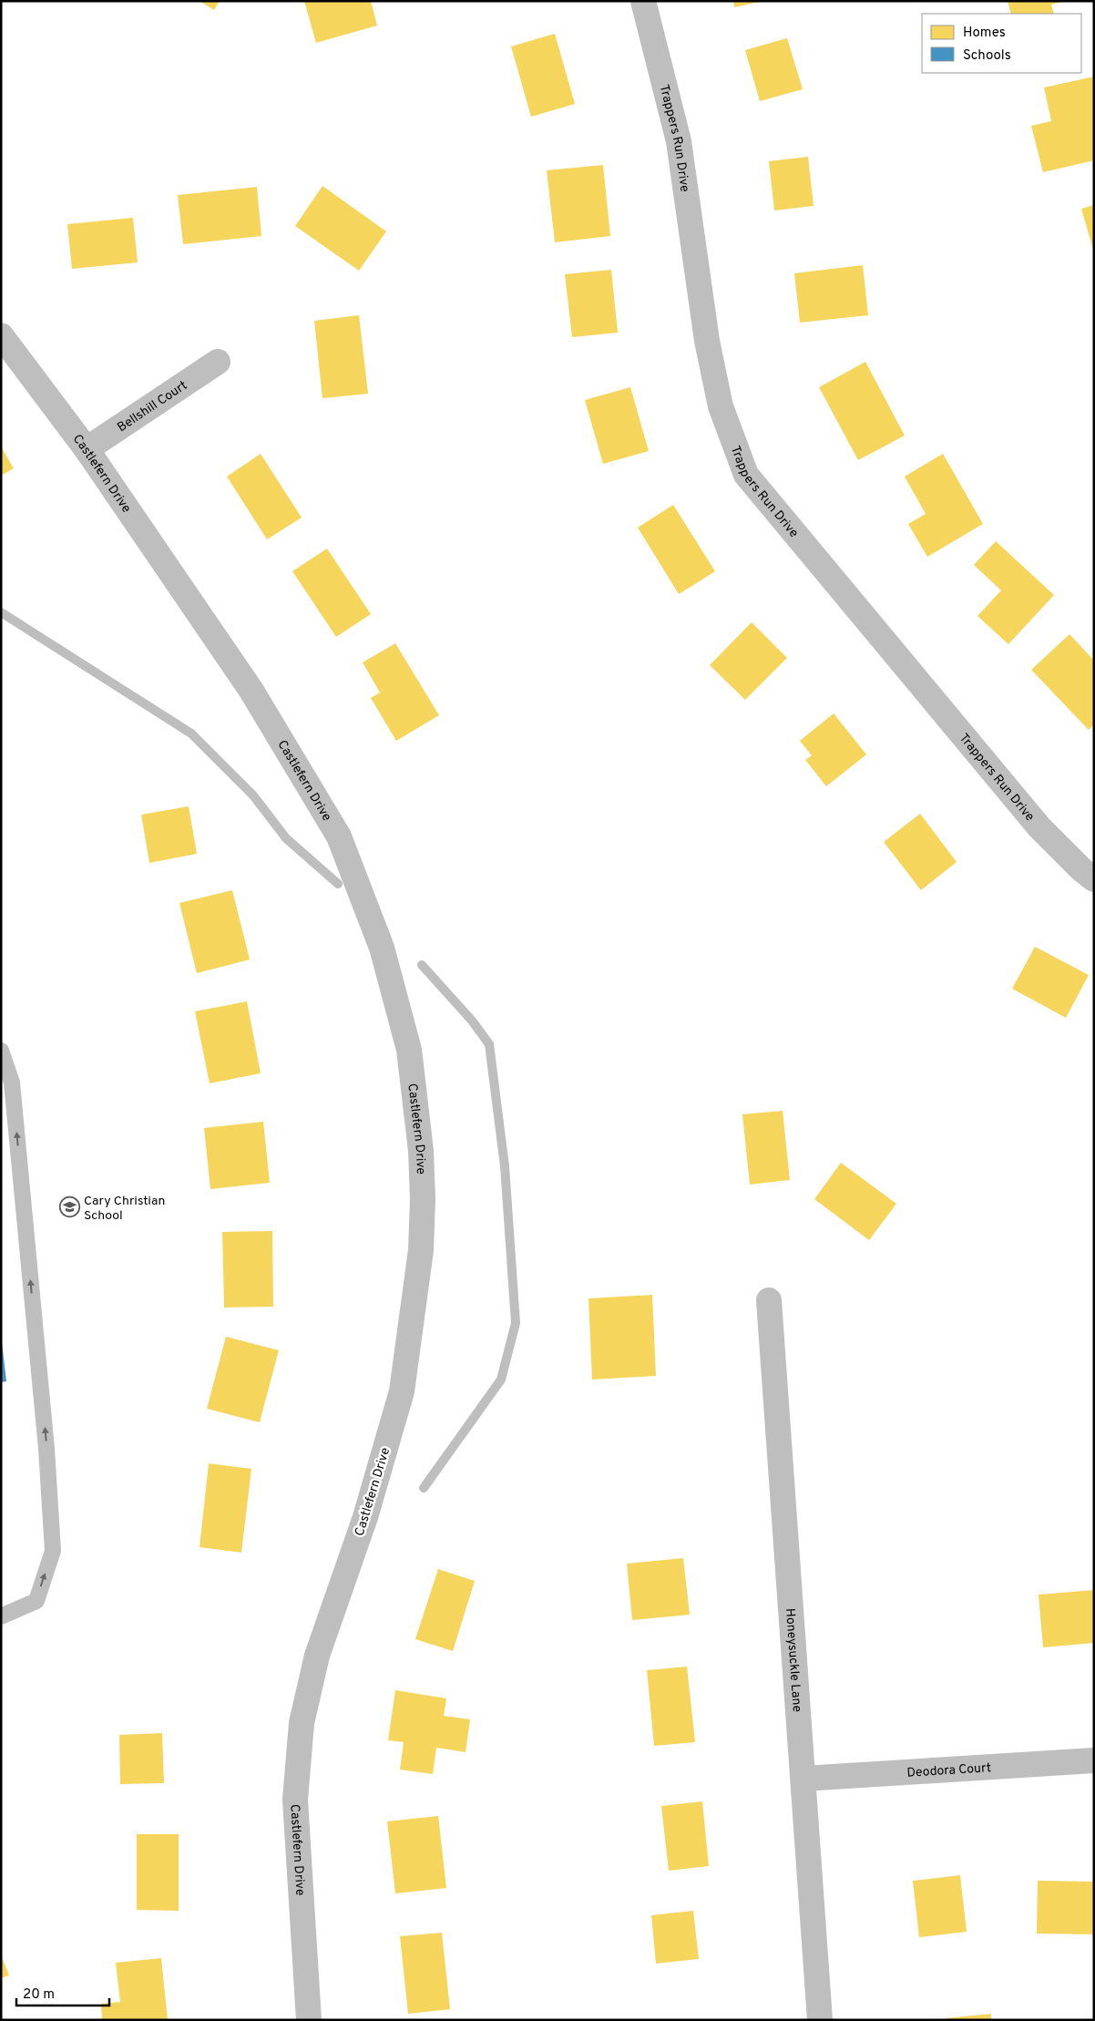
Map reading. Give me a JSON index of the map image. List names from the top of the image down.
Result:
{
  "streets": {
    "street": [
      "Trappers Run Drive",
      "Bellshill Court",
      "Castlefern Drive",
      "Honeysuckle Lane",
      "Deodora Court"
    ]
  },
  "crossings": [
    ["Bellshill Court", "Castlefern Drive"],
    ["Honeysuckle Lane", "Deodora Court"]
  ],
  "places": {
    "school or university": ["Cary Christian School"]
  },
  "legend": ["Homes", "Schools"],
  "scale_bar": "20 m"
}
